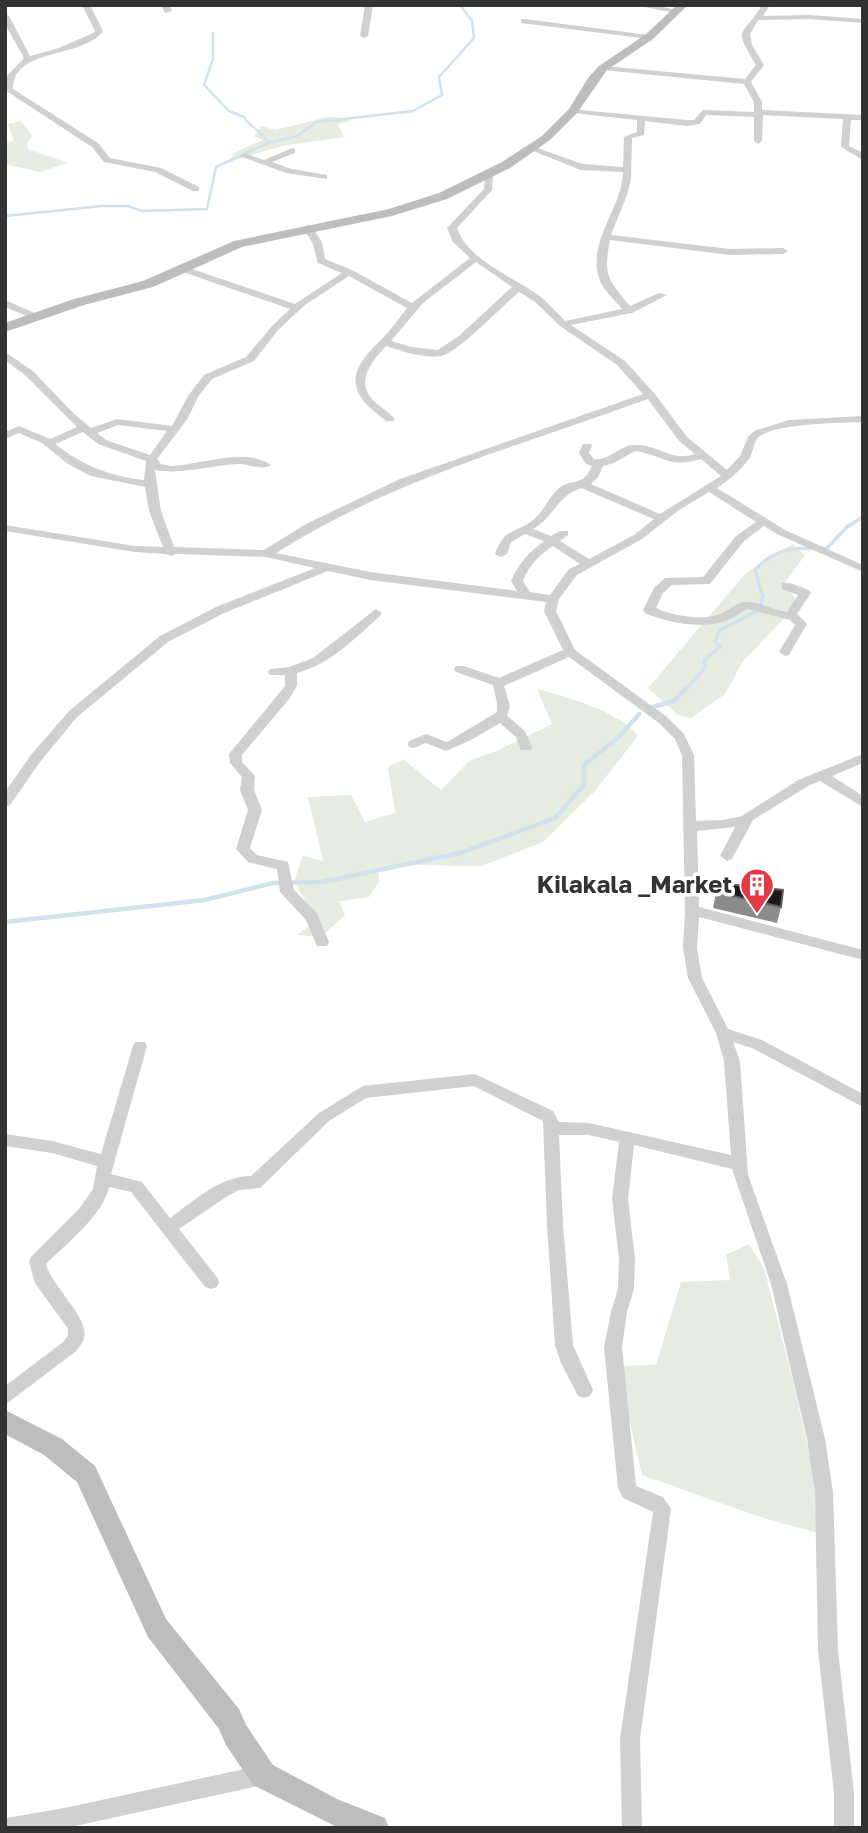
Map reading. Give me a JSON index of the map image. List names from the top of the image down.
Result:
{
  "places": {
    "building": ["Kilakala _Market"]
  }
}
